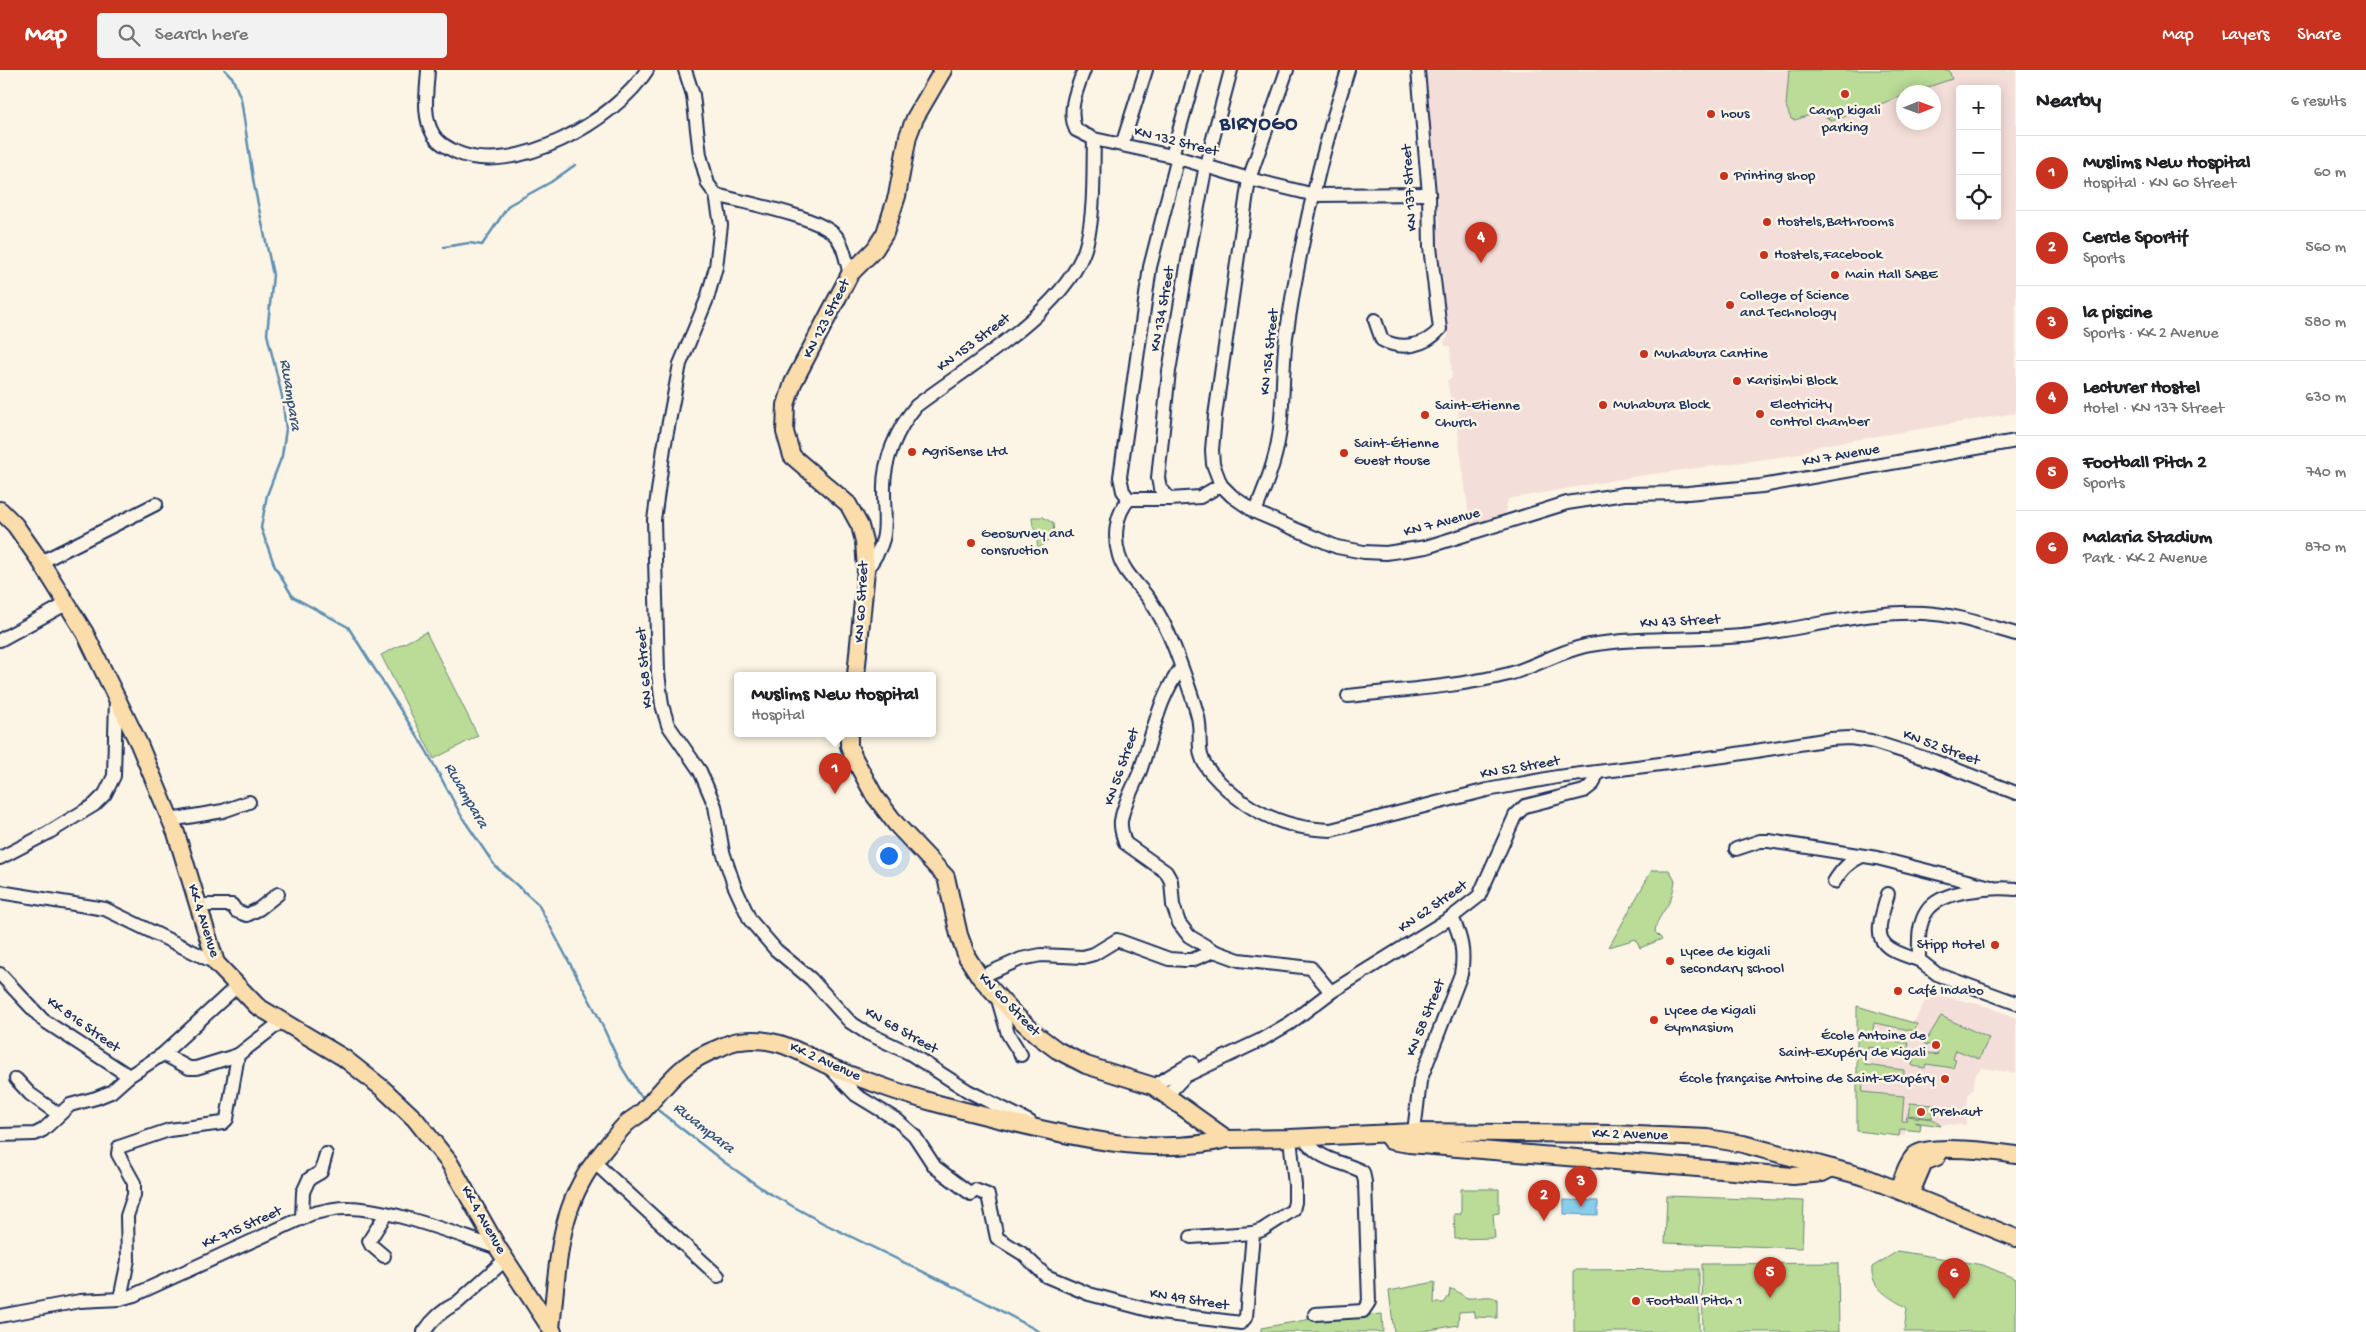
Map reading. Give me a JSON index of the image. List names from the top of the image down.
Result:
{
  "streets": {
    "main road": [
      "KN 123 Street",
      "KN 60 Street",
      "KK 4 Avenue",
      "KK 2 Avenue"
    ],
    "street": [
      "KN 132 Street",
      "KN 137 Street",
      "KN 134 Street",
      "KN 153 Street",
      "KN 154 Street",
      "KN 7 Avenue",
      "KN 43 Street",
      "KN 68 Street",
      "KN 52 Street",
      "KN 56 Street",
      "KN 62 Street",
      "KN 58 Street",
      "KK 816 Street",
      "KK 715 Street",
      "KN 49 Street"
    ]
  },
  "crossings": [
    ["KN 132 Street", "KN 137 Street"],
    ["KN 132 Street", "KN 134 Street"],
    ["KN 132 Street", "KN 153 Street"],
    ["KN 132 Street", "KN 154 Street"],
    ["KN 132 Street", "KN 7 Avenue"],
    ["KN 123 Street", "KN 60 Street"],
    ["KN 153 Street", "KN 60 Street"],
    ["KN 154 Street", "KN 7 Avenue"],
    ["KN 60 Street", "KN 62 Street"],
    ["KN 68 Street", "KK 2 Avenue"],
    ["KN 52 Street", "KN 56 Street"],
    ["KN 52 Street", "KN 62 Street"],
    ["KN 56 Street", "KN 62 Street"],
    ["KN 62 Street", "KN 58 Street"],
    ["KK 4 Avenue", "KK 2 Avenue"],
    ["KK 4 Avenue", "KK 715 Street"],
    ["KN 58 Street", "KK 2 Avenue"],
    ["KK 2 Avenue", "KN 49 Street"]
  ],
  "districts": ["BIRYOGO"],
  "water": ["Rwampara"],
  "places": [
    "Camp kigali parking",
    "hous",
    "Printing shop",
    "Hostels,Bathrooms",
    "Hostels,Facebook",
    "Main Hall SABE",
    "College of Science and Technology",
    "Muhabura Cantine",
    "Karisimbi Block",
    "Muhabura Block",
    "Electricity control chamber",
    "Saint-Etienne Church",
    "AgriSense Ltd",
    "Saint-Étienne Guest House",
    "Geosurvey and consruction",
    "Stipp Hotel",
    "Lycee de kigali secondary school",
    "Café Indabo",
    "Lycee de Kigali Gymnasium",
    "École Antoine de Saint-Exupéry de Kigali",
    "École française Antoine de Saint-Exupéry",
    "Prehaut",
    "Football Pitch 1"
  ],
  "north": "right",
  "page": {
    "header": "Map",
    "search": "Search here",
    "nav": ["Map", "Layers", "Share"],
    "heading": ["Nearby", "6 results"],
    "map_buttons": ["+", "−"],
    "list": [
      {
        "mark": "1",
        "name": "Muslims New Hospital",
        "note": "Hospital · KN 60 Street",
        "value": "60 m"
      },
      {
        "mark": "2",
        "name": "Cercle Sportif",
        "note": "Sports",
        "value": "560 m"
      },
      {
        "mark": "3",
        "name": "la piscine",
        "note": "Sports · KK 2 Avenue",
        "value": "580 m"
      },
      {
        "mark": "4",
        "name": "Lecturer Hostel",
        "note": "Hotel · KN 137 Street",
        "value": "630 m"
      },
      {
        "mark": "5",
        "name": "Football Pitch 2",
        "note": "Sports",
        "value": "740 m"
      },
      {
        "mark": "6",
        "name": "Malaria Stadium",
        "note": "Park · KK 2 Avenue",
        "value": "870 m"
      }
    ],
    "pins": [
      "4",
      "1",
      "3",
      "2",
      "5",
      "6"
    ],
    "popup": ["Muslims New Hospital", "Hospital"]
  }
}
